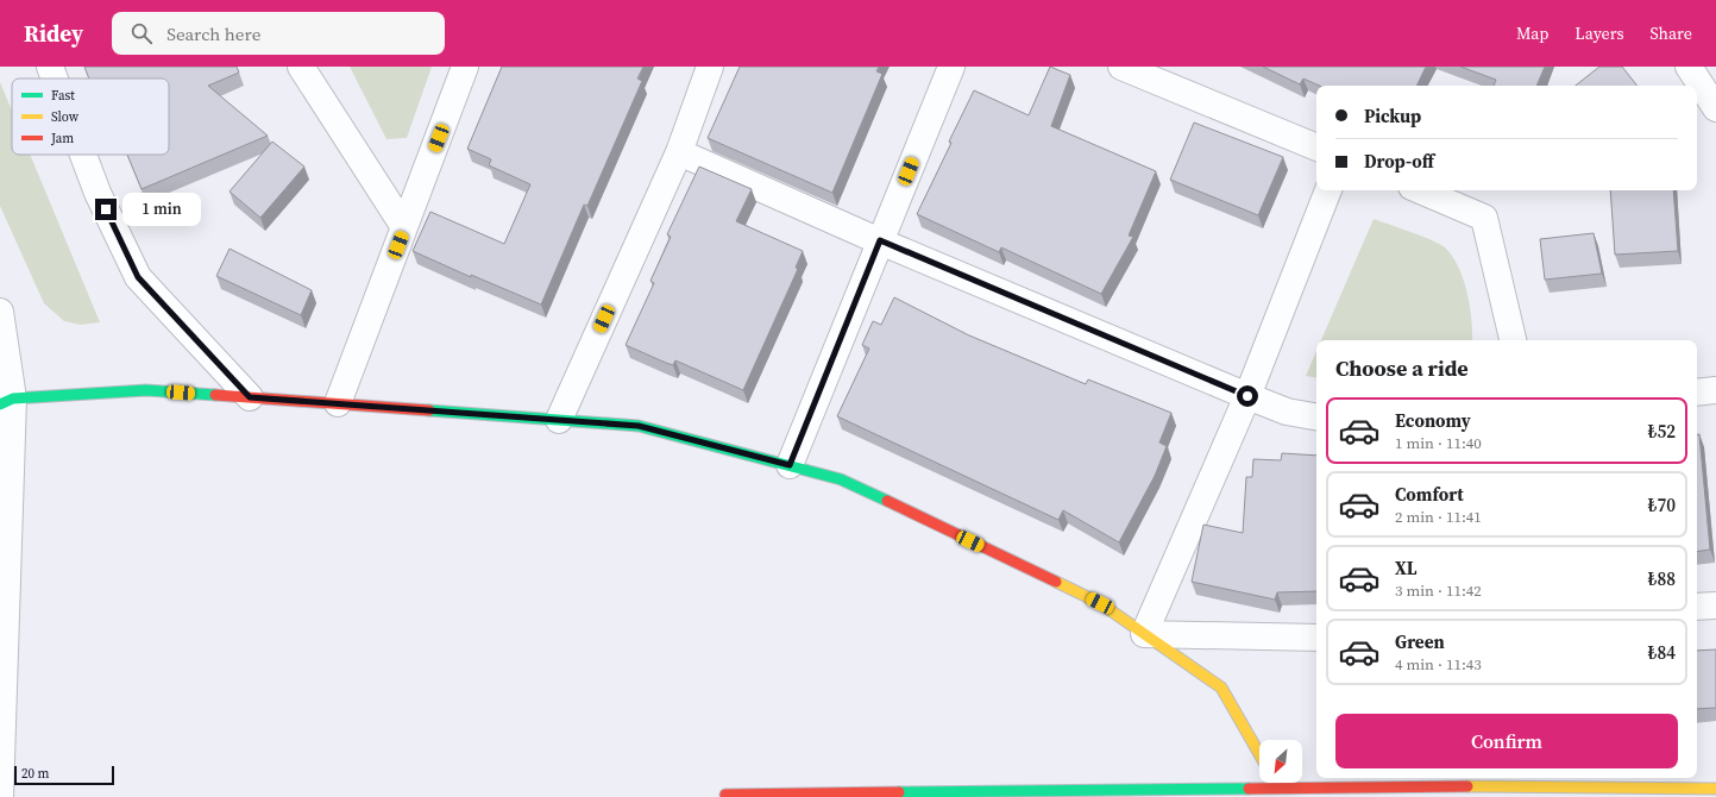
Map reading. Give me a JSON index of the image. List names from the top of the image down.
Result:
{
  "legend": ["Fast", "Slow", "Jam"],
  "scale_bar": "20 m",
  "north": "bottom left",
  "page": {
    "header": "Ridey",
    "search": "Search here",
    "nav": ["Map", "Layers", "Share"],
    "banner": ["Pickup", "Drop-off"],
    "bubble": "1 min",
    "heading": "Choose a ride",
    "list": [
      {
        "name": "Economy",
        "note": "1 min · 11:40",
        "value": "₺52"
      },
      {
        "name": "Comfort",
        "note": "2 min · 11:41",
        "value": "₺70"
      },
      {
        "name": "XL",
        "note": "3 min · 11:42",
        "value": "₺88"
      },
      {
        "name": "Green",
        "note": "4 min · 11:43",
        "value": "₺84"
      }
    ],
    "buttons": "Confirm",
    "scale": "20 m"
  }
}
